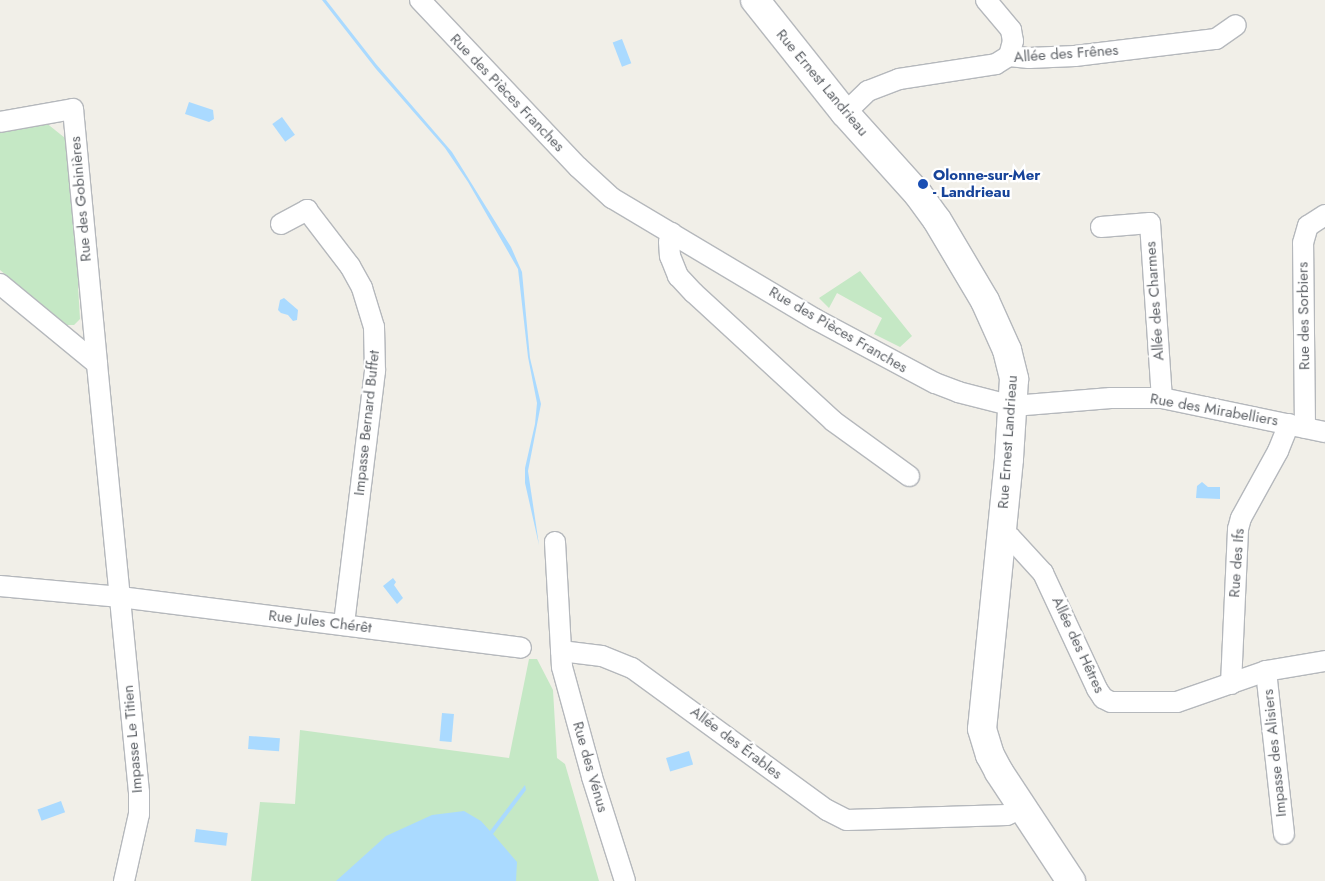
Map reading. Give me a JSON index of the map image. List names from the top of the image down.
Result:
{
  "streets": {
    "street": [
      "Allée des Frênes",
      "Rue Ernest Landrieau",
      "Rue des Pièces Franches",
      "Rue des Gobinières",
      "Allée des Charmes",
      "Rue des Sorbiers",
      "Rue des Mirabelliers",
      "Impasse Bernard Buffet",
      "Rue des Ifs",
      "Rue Jules Chérêt",
      "Allée des Hêtres",
      "Impasse Le Titien",
      "Allée des Érables",
      "Impasse des Alisiers",
      "Rue des Vénus"
    ]
  },
  "crossings": [
    ["Allée des Frênes", "Rue Ernest Landrieau"],
    ["Rue Ernest Landrieau", "Rue des Pièces Franches"],
    ["Rue Ernest Landrieau", "Rue des Mirabelliers"],
    ["Rue Ernest Landrieau", "Allée des Hêtres"],
    ["Rue Ernest Landrieau", "Allée des Érables"],
    ["Rue des Pièces Franches", "Rue des Mirabelliers"],
    ["Rue des Gobinières", "Rue Jules Chérêt"],
    ["Rue des Gobinières", "Impasse Le Titien"],
    ["Allée des Charmes", "Rue des Mirabelliers"],
    ["Rue des Sorbiers", "Rue des Mirabelliers"],
    ["Rue des Sorbiers", "Rue des Ifs"],
    ["Rue des Mirabelliers", "Rue des Ifs"],
    ["Impasse Bernard Buffet", "Rue Jules Chérêt"],
    ["Rue des Ifs", "Allée des Hêtres"],
    ["Rue Jules Chérêt", "Impasse Le Titien"],
    ["Allée des Hêtres", "Impasse des Alisiers"],
    ["Allée des Érables", "Rue des Vénus"]
  ],
  "places": ["Olonne-sur-Mer - Landrieau"]
}
